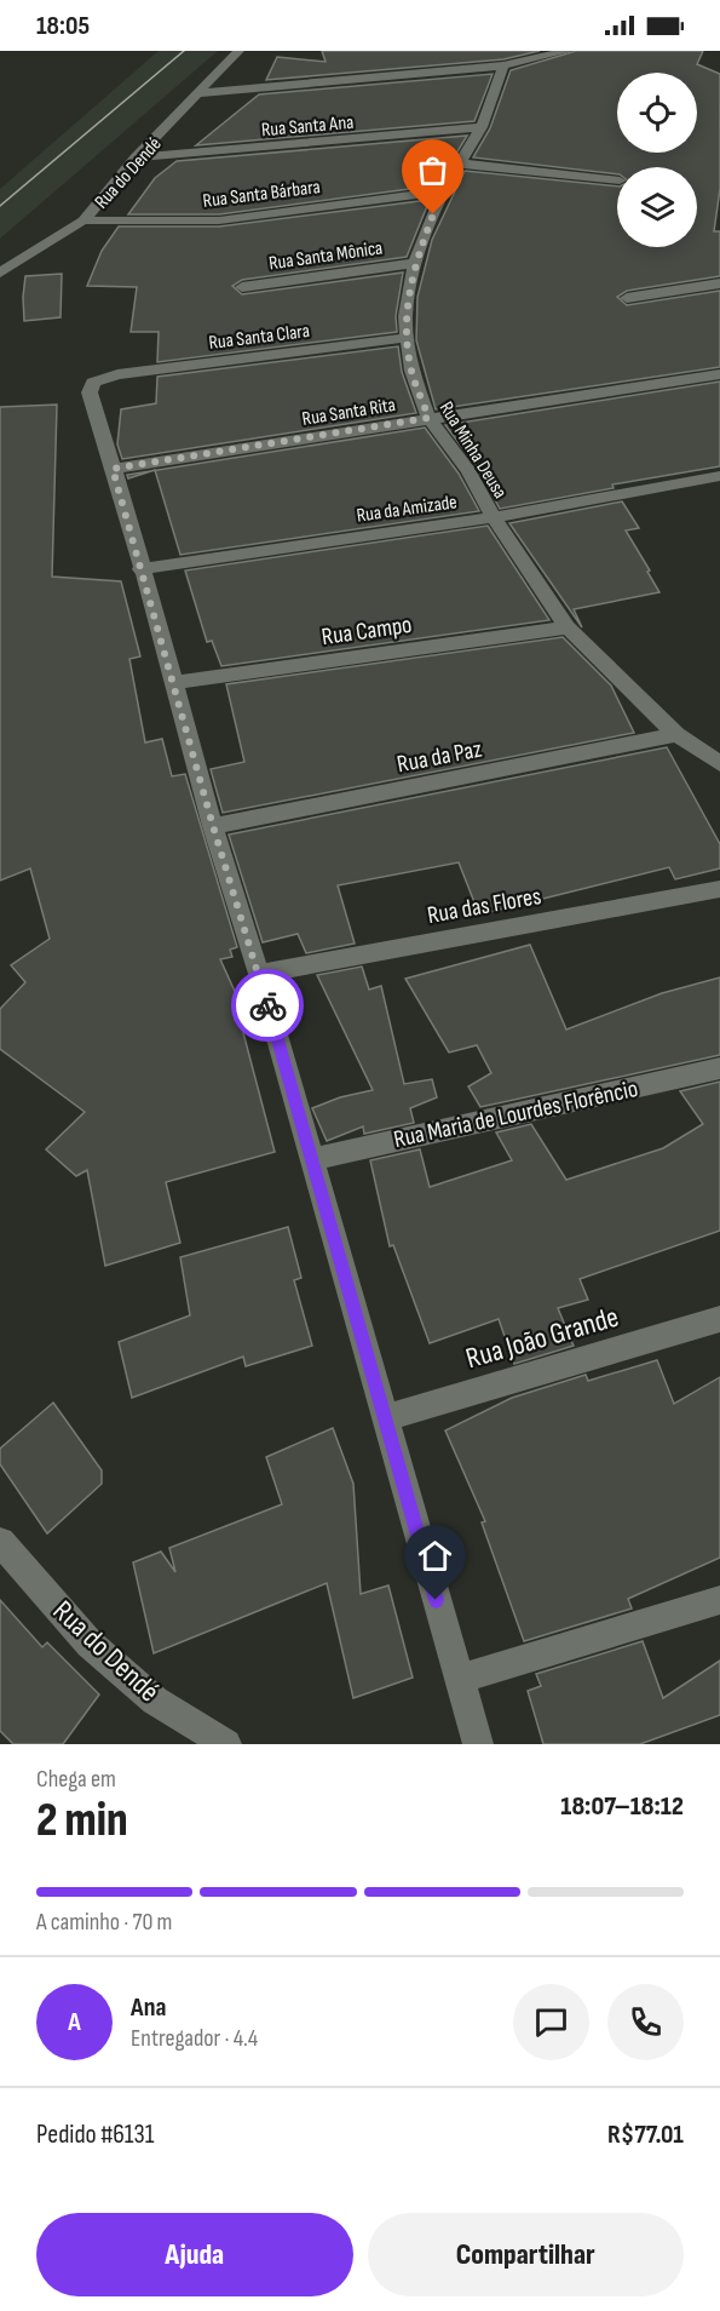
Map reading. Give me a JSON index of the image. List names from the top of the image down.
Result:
{
  "streets": {
    "street": [
      "Rua Santa Ana",
      "Rua do Dendé",
      "Rua Santa Bárbara",
      "Rua Santa Mônica",
      "Rua Santa Clara",
      "Rua Santa Rita",
      "Rua Minha Deusa",
      "Rua da Amizade",
      "Rua Campo",
      "Rua da Paz",
      "Rua das Flores",
      "Rua Maria de Lourdes Florêncio",
      "Rua João Grande"
    ]
  },
  "crossings": [
    ["Rua Santa Ana", "Rua do Dendé"],
    ["Rua Santa Ana", "Rua Minha Deusa"],
    ["Rua do Dendé", "Rua Santa Bárbara"],
    ["Rua Santa Bárbara", "Rua Minha Deusa"],
    ["Rua Santa Mônica", "Rua Minha Deusa"],
    ["Rua Santa Clara", "Rua Santa Rita"],
    ["Rua Santa Clara", "Rua Minha Deusa"],
    ["Rua Santa Rita", "Rua Minha Deusa"],
    ["Rua Minha Deusa", "Rua da Amizade"],
    ["Rua Minha Deusa", "Rua Campo"],
    ["Rua Minha Deusa", "Rua da Paz"]
  ],
  "page": {
    "status": "18:05",
    "heading": ["2 min", "Chega em", "18:07–18:12"],
    "panel": [
      "Ana",
      "Entregador · 4.4",
      "Pedido #6131",
      "R$77.01"
    ],
    "bar": "A caminho · 70 m",
    "round": "A",
    "buttons": ["Ajuda", "Compartilhar"]
  }
}
